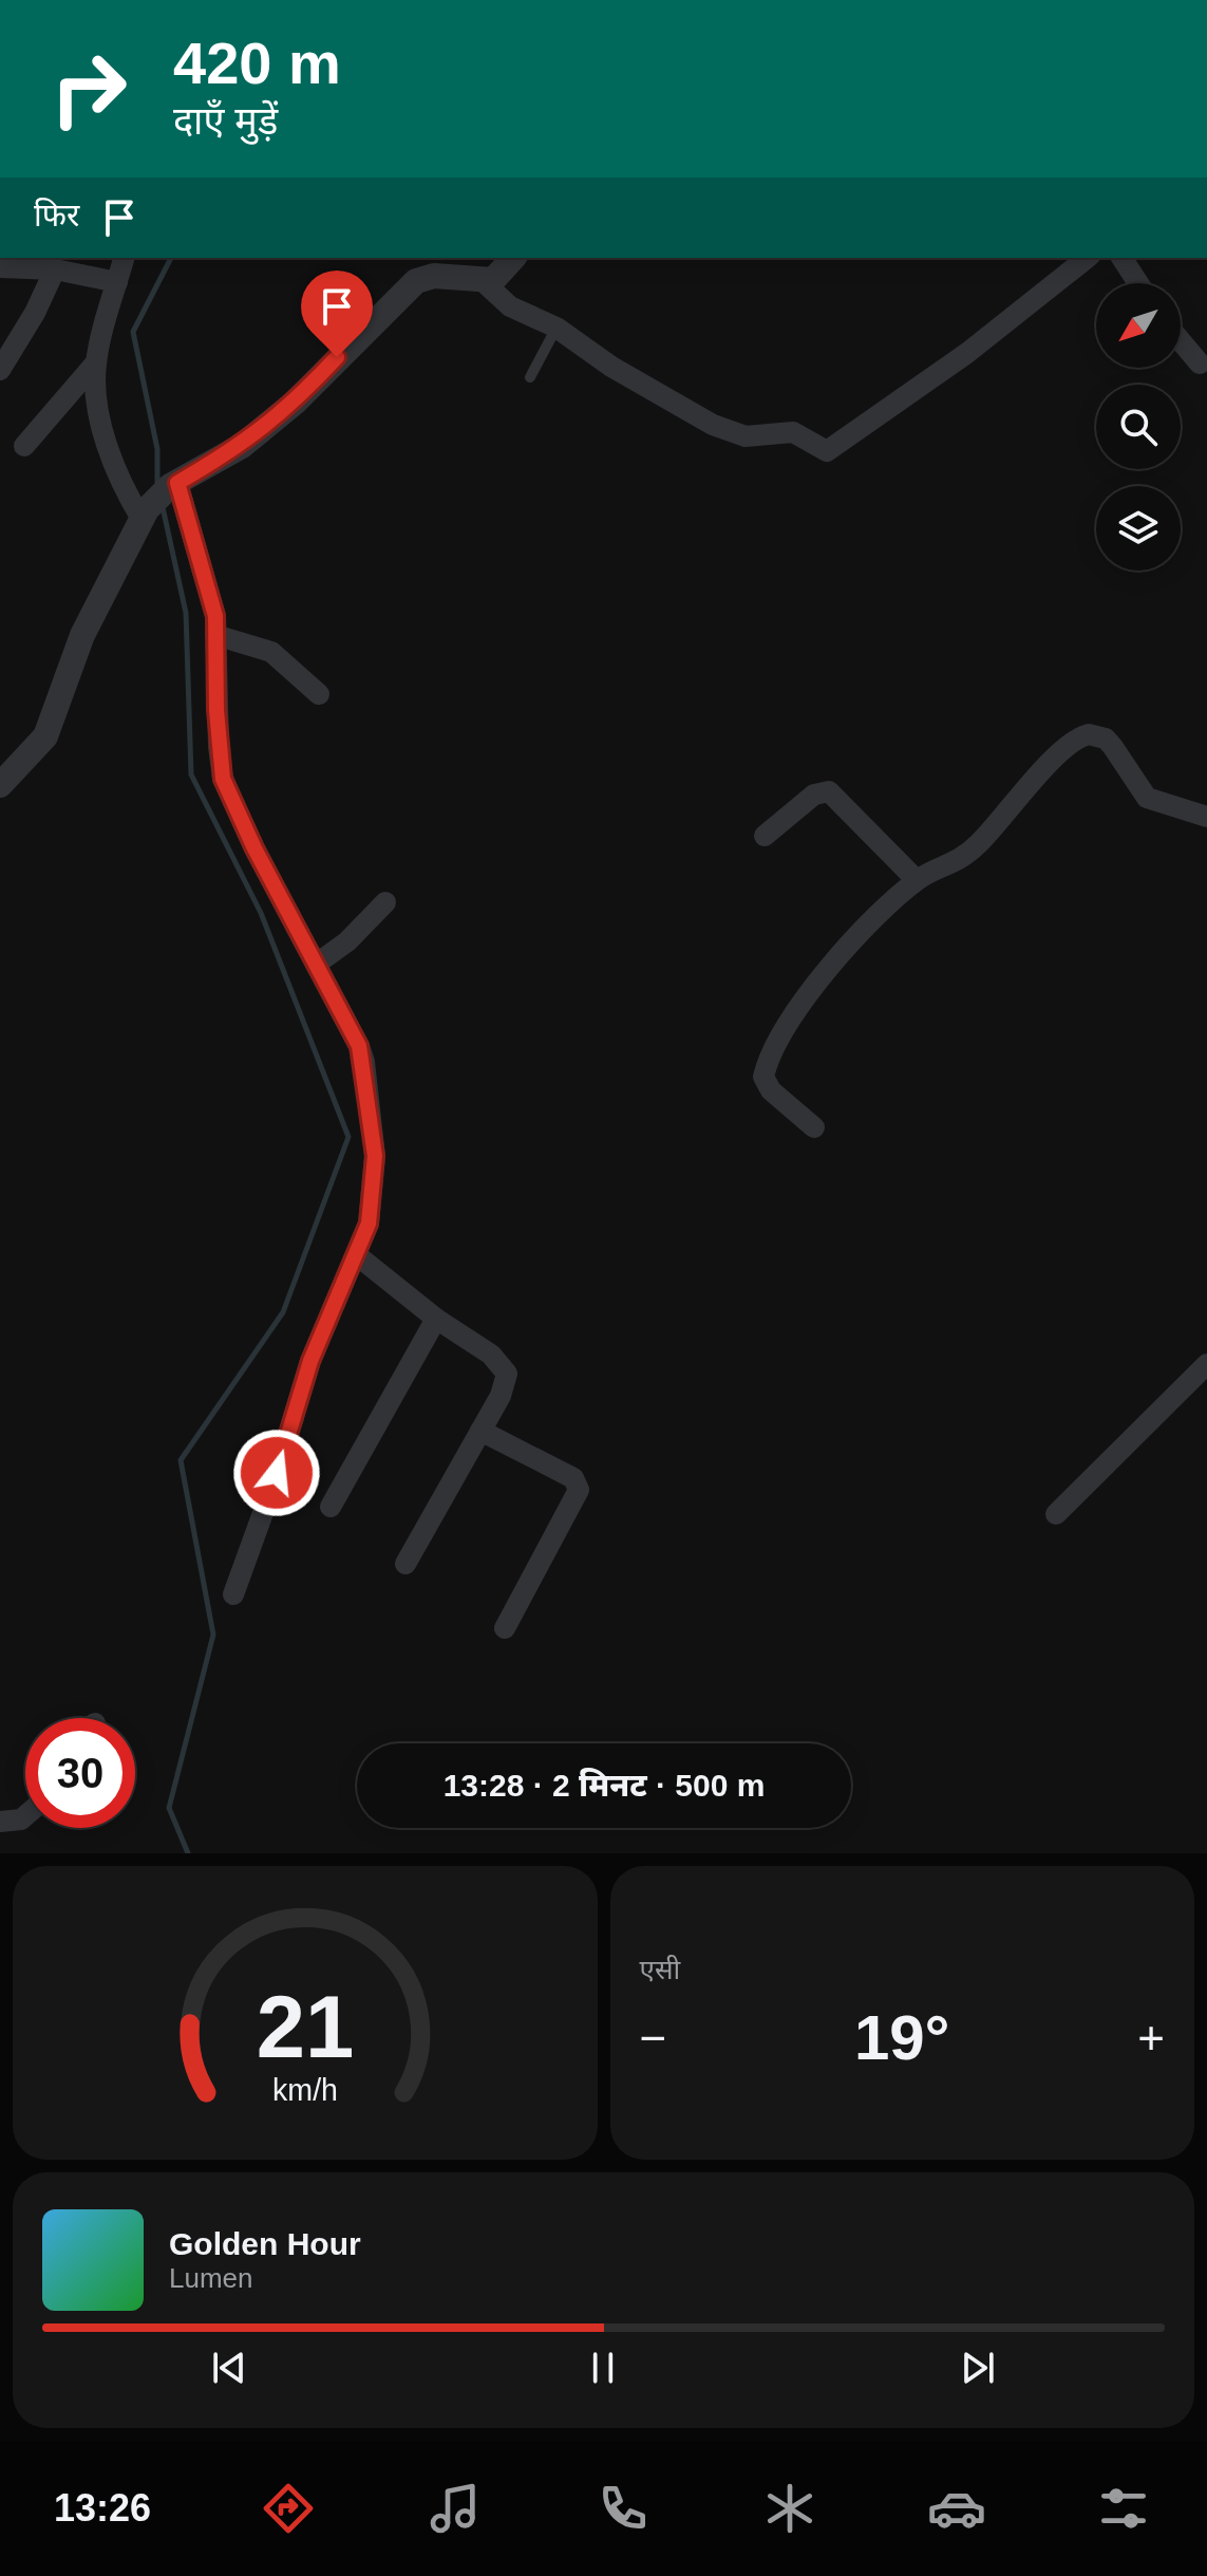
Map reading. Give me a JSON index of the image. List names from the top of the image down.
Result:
{
  "north": "bottom left",
  "page": {
    "turn": ["420 m", "दाएँ मुड़ें"],
    "then": "फिर",
    "limit": "30",
    "trip": "13:28 · 2 मिनट · 500 m",
    "tile": "एसी",
    "heat": ["−", "19°", "+"],
    "song": ["Golden Hour", "Lumen"],
    "tabs": "13:26",
    "gauge": ["21", "km/h"]
  }
}
